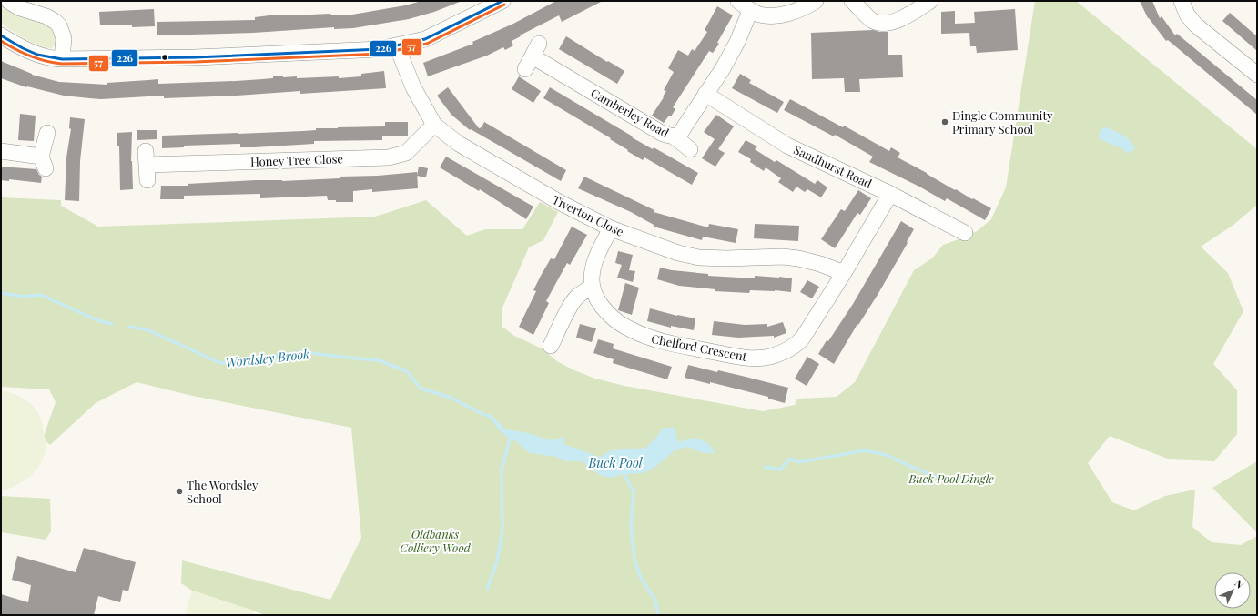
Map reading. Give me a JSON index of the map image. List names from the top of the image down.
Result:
{
  "streets": {
    "street": [
      "Camberley Road",
      "Honey Tree Close",
      "Sandhurst Road",
      "Tiverton Close",
      "Chelford Crescent"
    ]
  },
  "crossings": [
    ["Camberley Road", "Sandhurst Road"],
    ["Honey Tree Close", "Tiverton Close"],
    ["Sandhurst Road", "Chelford Crescent"],
    ["Tiverton Close", "Chelford Crescent"]
  ],
  "water": ["Wordsley Brook", "Buck Pool"],
  "parks": ["Buck Pool Dingle", "Oldbanks Colliery Wood"],
  "places": ["Dingle Community Primary School", "The Wordsley School"],
  "lines": ["transit line 226", "transit line 57"],
  "north": "top right"
}
